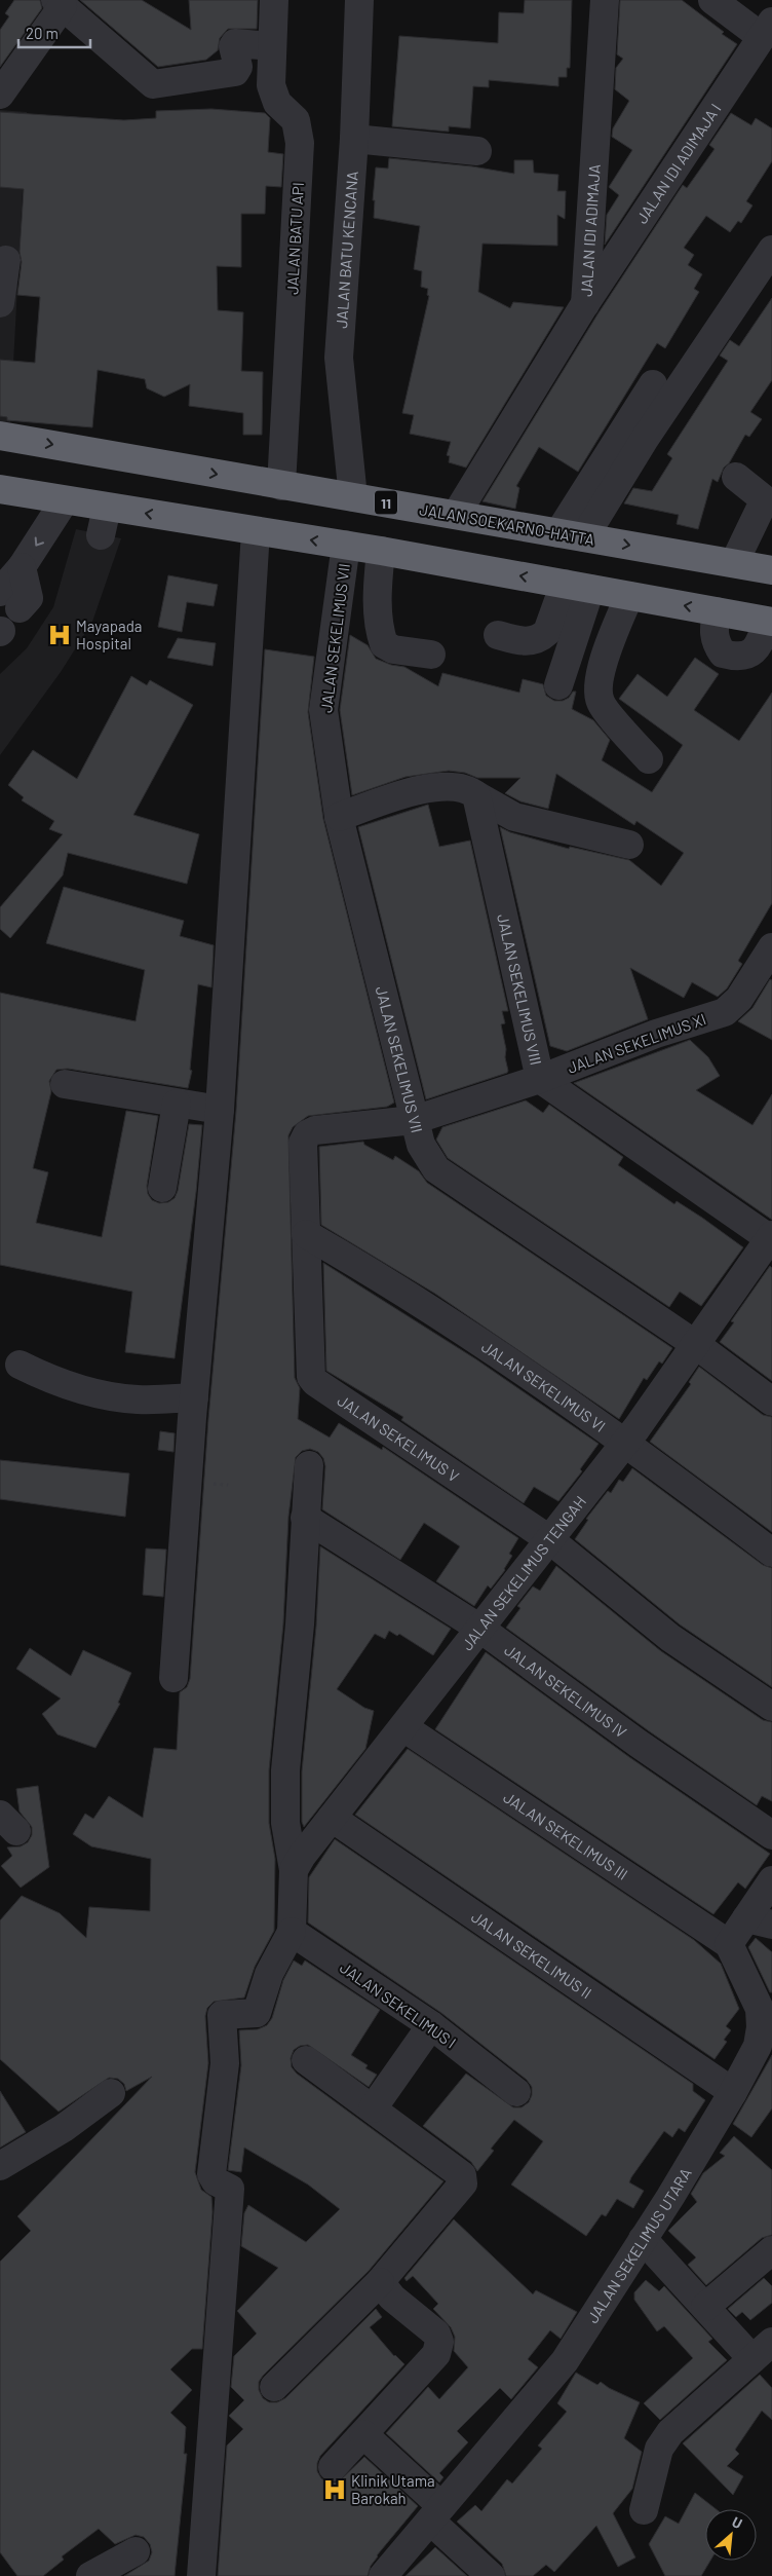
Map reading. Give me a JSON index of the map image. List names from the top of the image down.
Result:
{
  "streets": {
    "highway": ["11", "JALAN SOEKARNO-HATTA"],
    "street": [
      "JALAN IDI ADIMAJA I",
      "JALAN IDI ADIMAJA",
      "JALAN BATU API",
      "JALAN BATU KENCANA",
      "JALAN SEKELIMUS VII",
      "JALAN SEKELIMUS VIII",
      "JALAN SEKELIMUS XI",
      "JALAN SEKELIMUS VI",
      "JALAN SEKELIMUS V",
      "JALAN SEKELIMUS TENGAH",
      "JALAN SEKELIMUS IV",
      "JALAN SEKELIMUS III",
      "JALAN SEKELIMUS II",
      "JALAN SEKELIMUS I",
      "JALAN SEKELIMUS UTARA"
    ]
  },
  "crossings": [
    ["JALAN IDI ADIMAJA I", "JALAN IDI ADIMAJA"],
    ["JALAN IDI ADIMAJA", "JALAN SOEKARNO-HATTA"],
    ["JALAN BATU API", "JALAN SOEKARNO-HATTA"],
    ["JALAN BATU KENCANA", "JALAN SOEKARNO-HATTA"],
    ["JALAN SEKELIMUS VII", "JALAN SEKELIMUS XI"],
    ["JALAN SEKELIMUS VII", "JALAN SEKELIMUS V"],
    ["JALAN SEKELIMUS VII", "JALAN SEKELIMUS TENGAH"],
    ["JALAN SEKELIMUS VIII", "JALAN SEKELIMUS XI"],
    ["JALAN SEKELIMUS VIII", "JALAN SEKELIMUS TENGAH"],
    ["JALAN SEKELIMUS XI", "JALAN SEKELIMUS V"],
    ["JALAN SEKELIMUS VI", "JALAN SEKELIMUS V"],
    ["JALAN SEKELIMUS VI", "JALAN SEKELIMUS TENGAH"],
    ["JALAN SEKELIMUS V", "JALAN SEKELIMUS TENGAH"],
    ["JALAN SEKELIMUS TENGAH", "JALAN SEKELIMUS IV"],
    ["JALAN SEKELIMUS TENGAH", "JALAN SEKELIMUS III"],
    ["JALAN SEKELIMUS TENGAH", "JALAN SEKELIMUS II"],
    ["JALAN SEKELIMUS TENGAH", "JALAN SEKELIMUS I"],
    ["JALAN SEKELIMUS III", "JALAN SEKELIMUS UTARA"],
    ["JALAN SEKELIMUS II", "JALAN SEKELIMUS UTARA"]
  ],
  "places": {
    "hospital": ["Mayapada Hospital", "Klinik Utama Barokah"]
  },
  "scale_bar": "20 m",
  "north": "top right"
}
